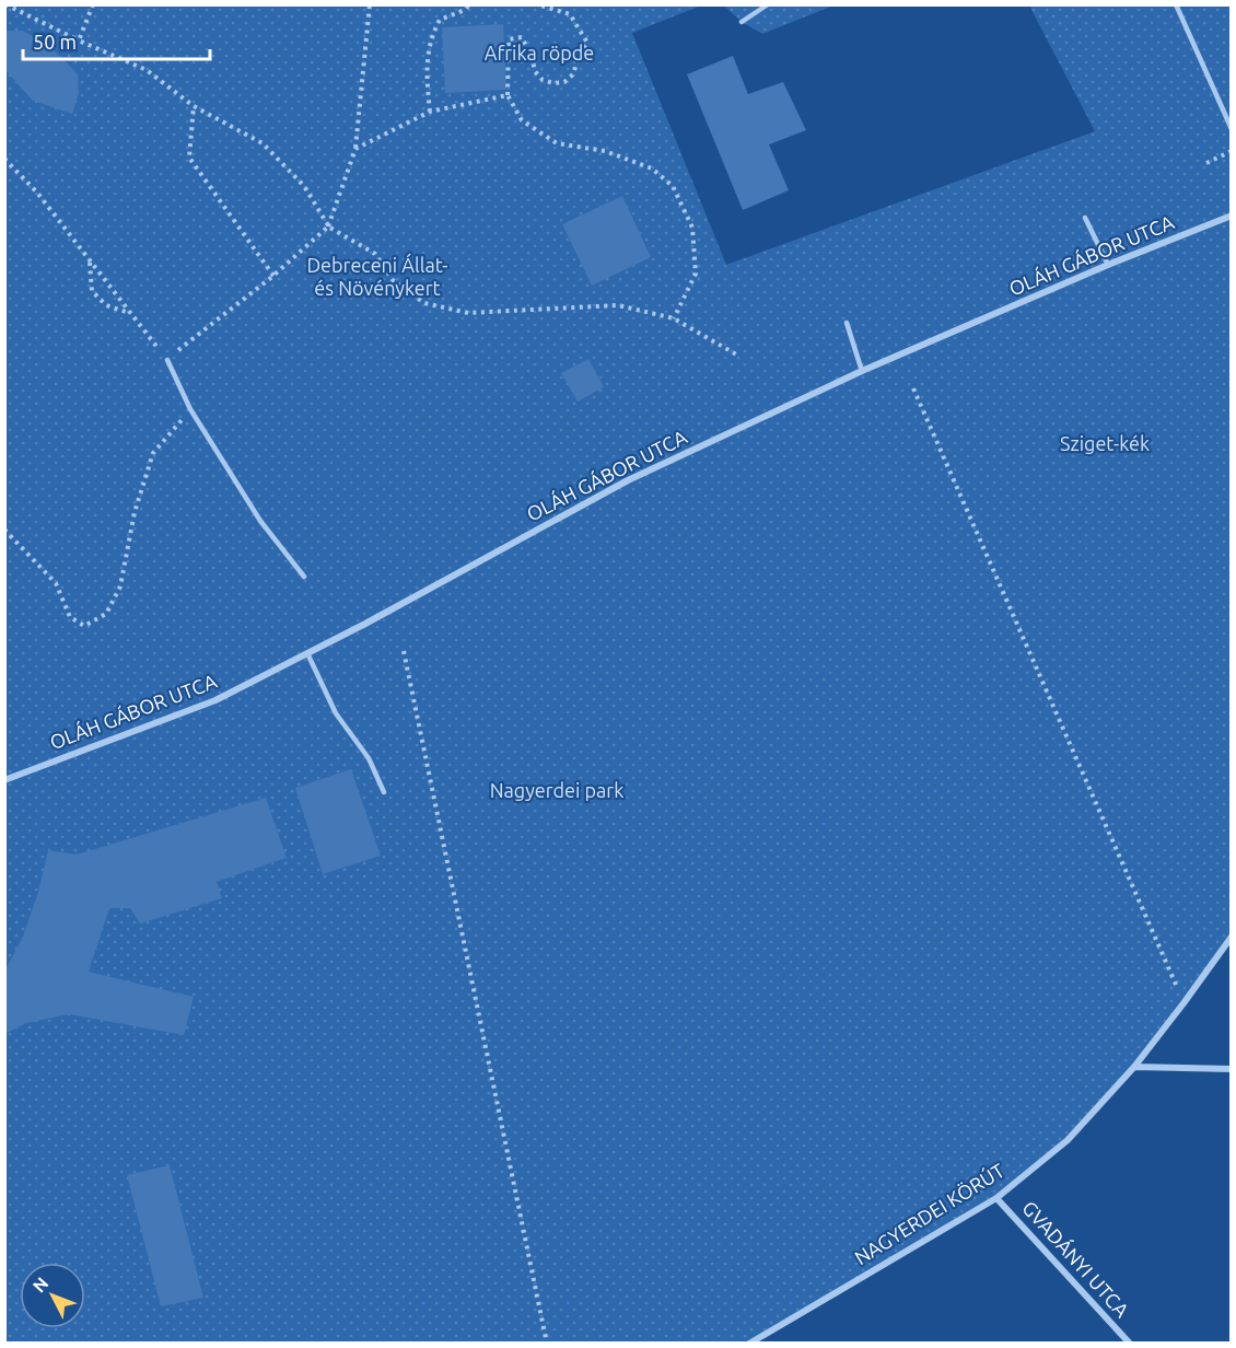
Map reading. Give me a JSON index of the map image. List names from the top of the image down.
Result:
{
  "streets": {
    "street": ["OLÁH GÁBOR UTCA", "NAGYERDEI KÖRÚT", "GVADÁNYI UTCA"]
  },
  "crossings": [
    ["NAGYERDEI KÖRÚT", "GVADÁNYI UTCA"]
  ],
  "parks": [
    "Afrika röpde",
    "Debreceni Állat- és Növénykert",
    "Sziget-kék",
    "Nagyerdei park"
  ],
  "scale_bar": "50 m",
  "north": "top left"
}
